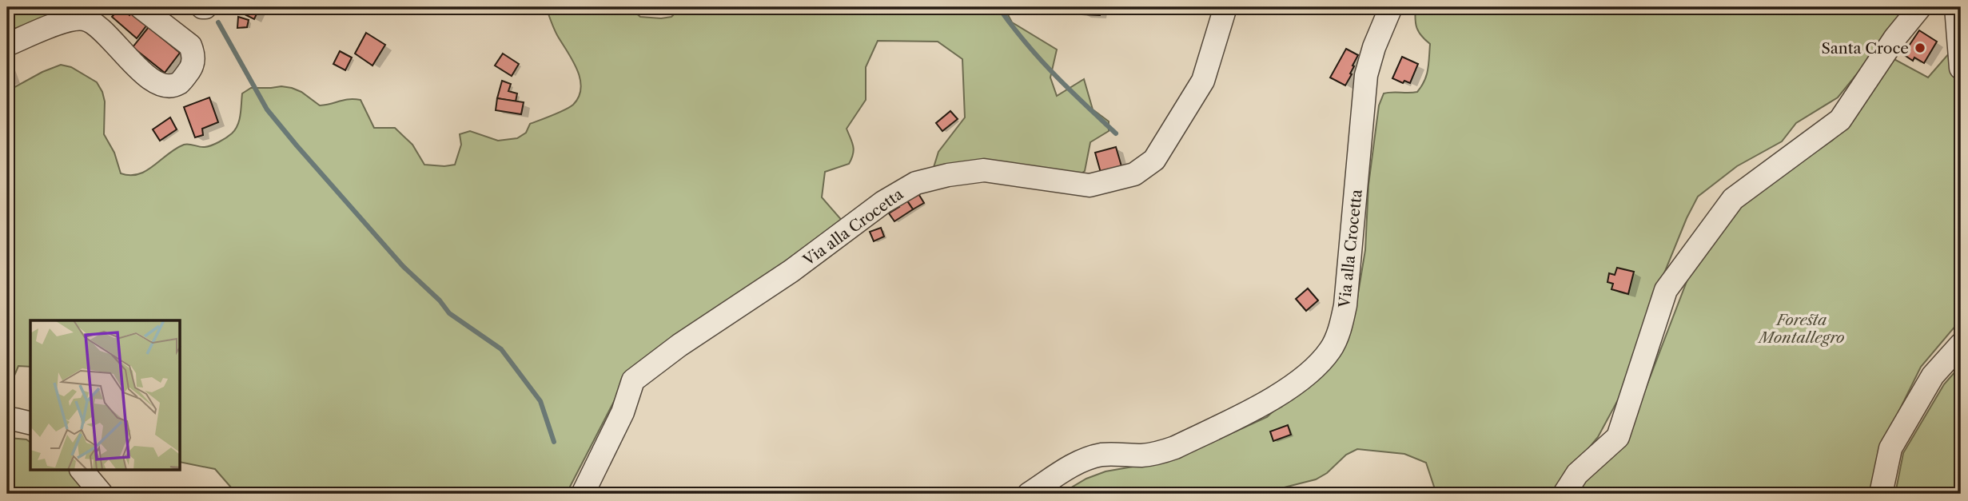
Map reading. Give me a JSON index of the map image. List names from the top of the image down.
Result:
{
  "streets": {
    "street": ["Via alla Crocetta"]
  },
  "parks": ["Foresta Montallegro"],
  "places": ["Santa Croce"]
}
